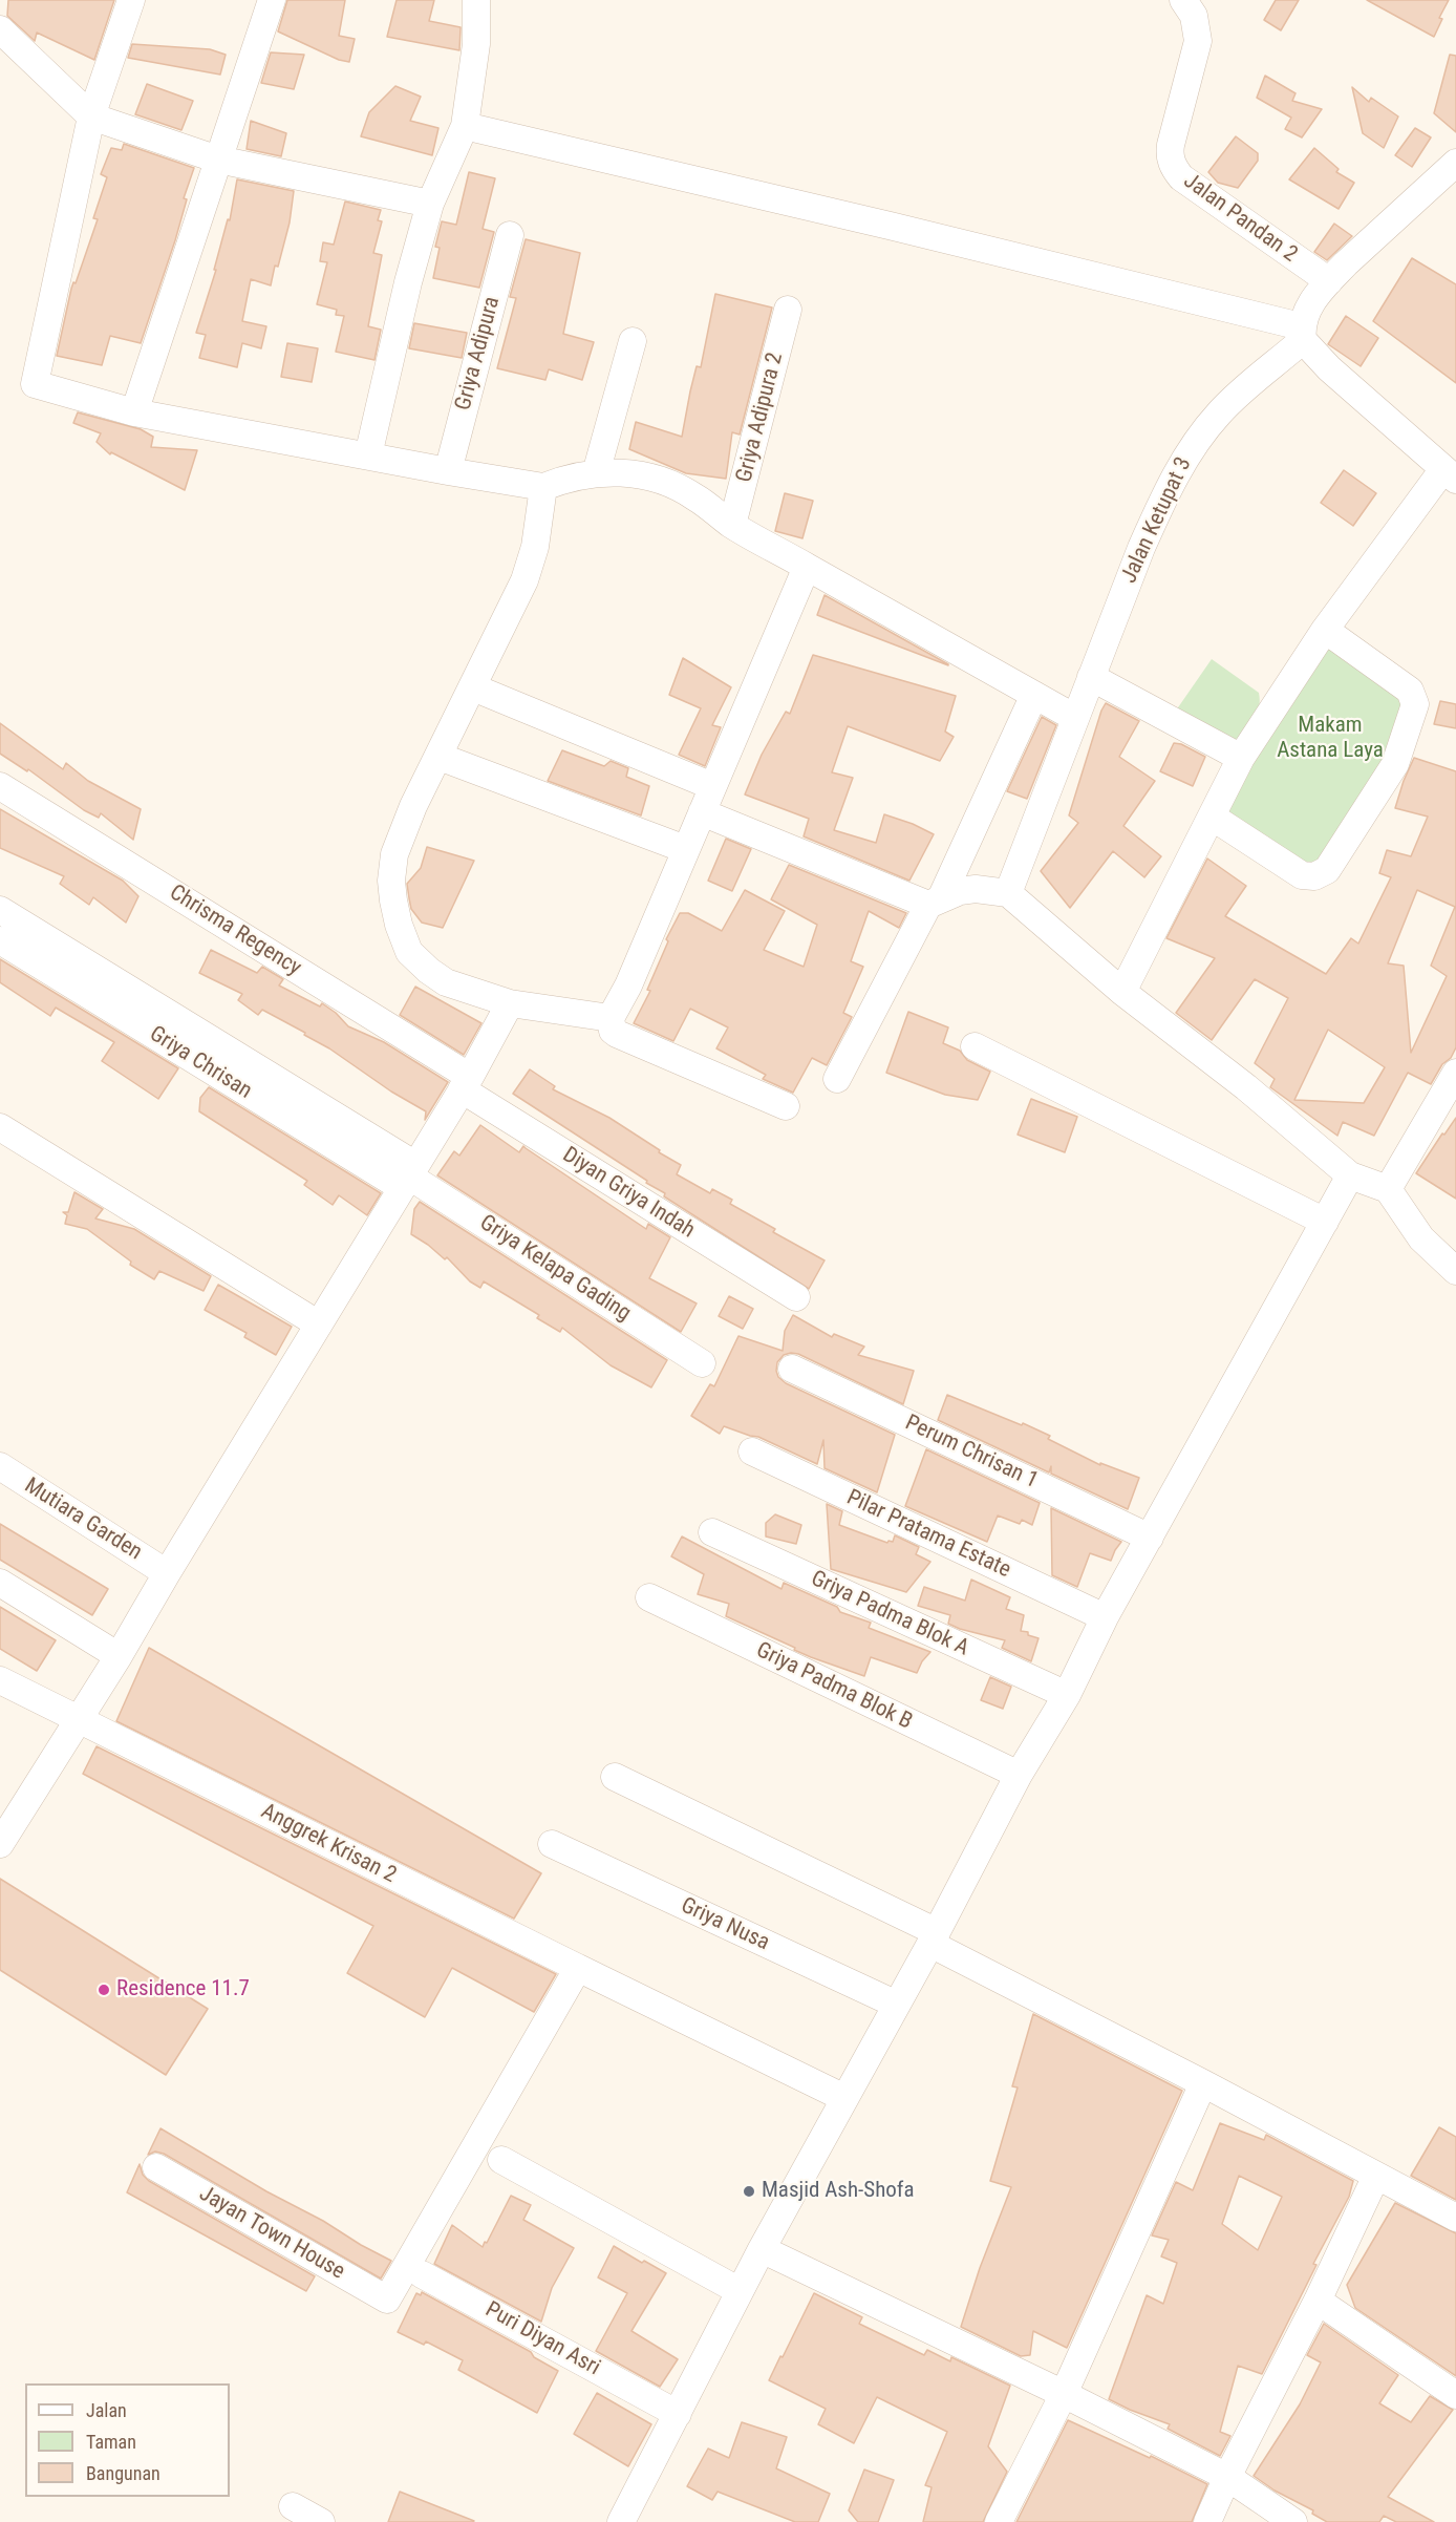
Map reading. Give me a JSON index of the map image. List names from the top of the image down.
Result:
{
  "streets": {
    "street": [
      "Jalan Pandan 2",
      "Griya Adipura",
      "Griya Adipura 2",
      "Jalan Ketupat 3",
      "Chrisma Regency",
      "Griya Chrisan",
      "Diyan Griya Indah",
      "Griya Kelapa Gading",
      "Perum Chrisan 1",
      "Mutiara Garden",
      "Pilar Pratama Estate",
      "Griya Padma Blok A",
      "Griya Padma Blok B",
      "Anggrek Krisan 2",
      "Griya Nusa",
      "Jayan Town House",
      "Puri Diyan Asri"
    ]
  },
  "crossings": [
    ["Jalan Pandan 2", "Jalan Ketupat 3"],
    ["Chrisma Regency", "Diyan Griya Indah"],
    ["Griya Chrisan", "Griya Kelapa Gading"],
    ["Anggrek Krisan 2", "Jayan Town House"]
  ],
  "parks": ["Makam Astana Laya"],
  "places": ["Residence 11.7", "Masjid Ash-Shofa"],
  "legend": ["Jalan", "Taman", "Bangunan"]
}
